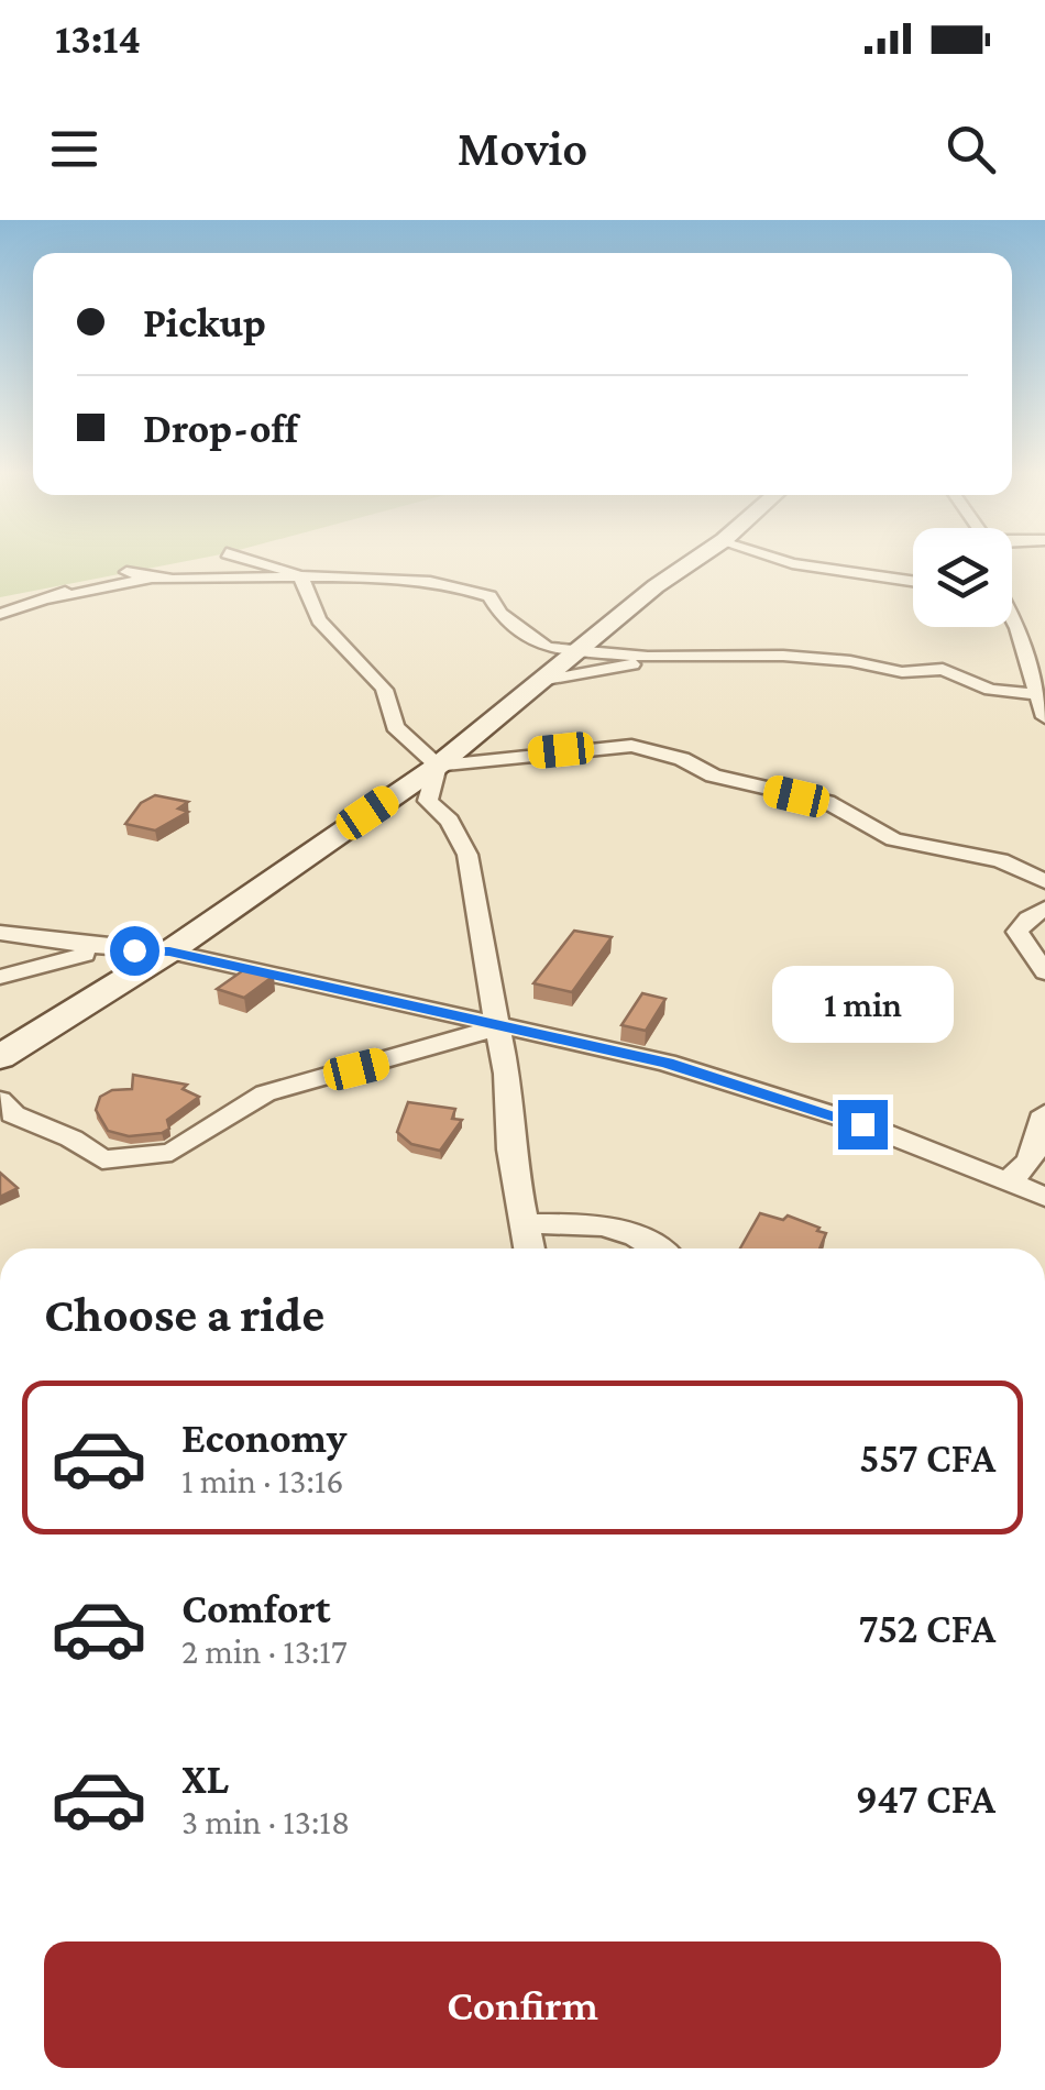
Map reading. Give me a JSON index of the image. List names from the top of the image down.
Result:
{
  "page": {
    "status": "13:14",
    "header": "Movio",
    "banner": ["Pickup", "Drop-off"],
    "bubble": "1 min",
    "heading": "Choose a ride",
    "list": [
      {
        "name": "Economy",
        "note": "1 min · 13:16",
        "value": "557 CFA"
      },
      {
        "name": "Comfort",
        "note": "2 min · 13:17",
        "value": "752 CFA"
      },
      {
        "name": "XL",
        "note": "3 min · 13:18",
        "value": "947 CFA"
      }
    ],
    "buttons": "Confirm"
  }
}
